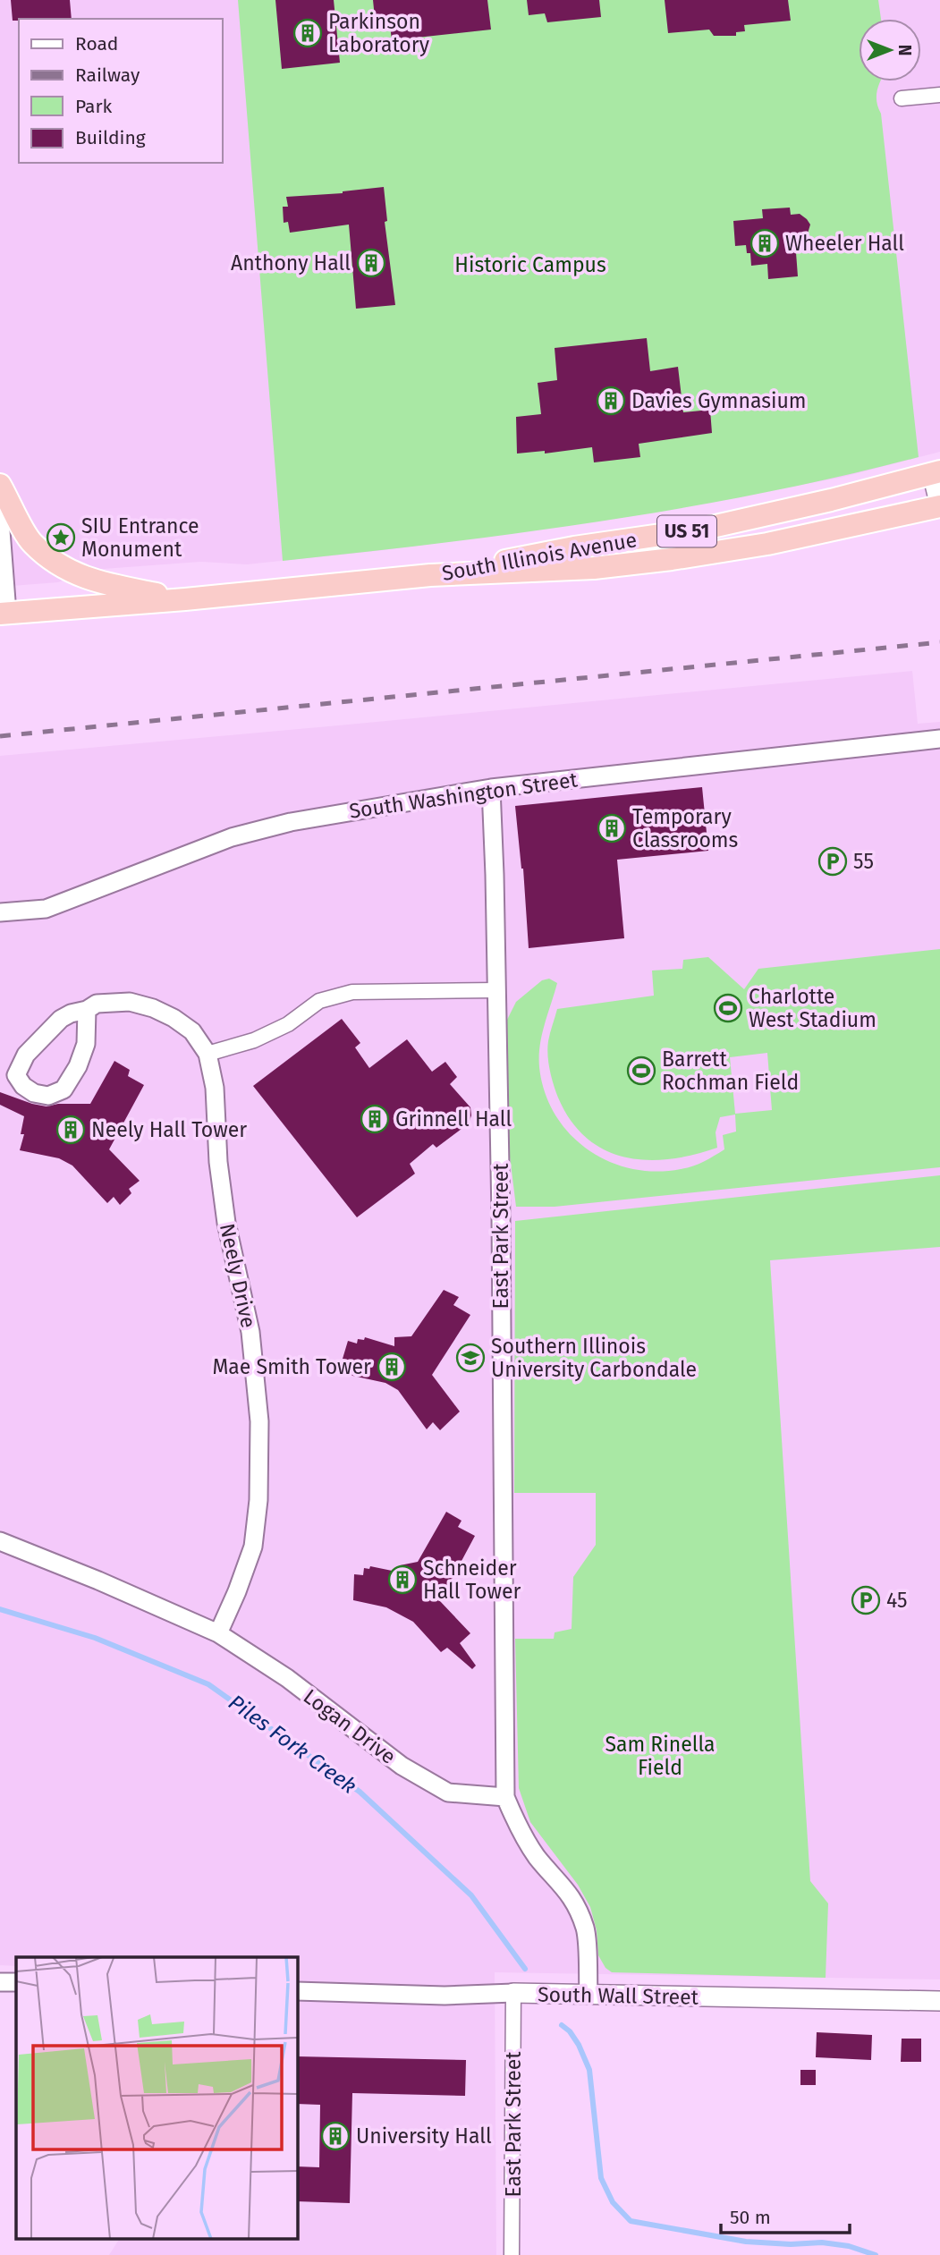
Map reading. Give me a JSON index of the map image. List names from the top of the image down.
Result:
{
  "streets": {
    "highway": ["US 51", "South Illinois Avenue"],
    "main road": ["South Wall Street"],
    "street": [
      "South Washington Street",
      "East Park Street",
      "Neely Drive",
      "Logan Drive"
    ]
  },
  "crossings": [
    ["South Washington Street", "East Park Street"],
    ["East Park Street", "Logan Drive"],
    ["East Park Street", "South Wall Street"],
    ["Neely Drive", "Logan Drive"]
  ],
  "water": ["Piles Fork Creek"],
  "parks": ["Historic Campus", "Sam Rinella Field"],
  "places": {
    "building": [
      "Parkinson Laboratory",
      "Wheeler Hall",
      "Anthony Hall",
      "Davies Gymnasium",
      "Temporary Classrooms",
      "Grinnell Hall",
      "Neely Hall Tower",
      "Mae Smith Tower",
      "Schneider Hall Tower",
      "University Hall"
    ],
    "place": ["SIU Entrance Monument"],
    "parking": ["55", "45"],
    "sports": ["Charlotte West Stadium", "Barrett Rochman Field"],
    "school or university": ["Southern Illinois University Carbondale"]
  },
  "legend": [
    "Road",
    "Railway",
    "Park",
    "Building"
  ],
  "scale_bar": "50 m",
  "north": "right"
}
